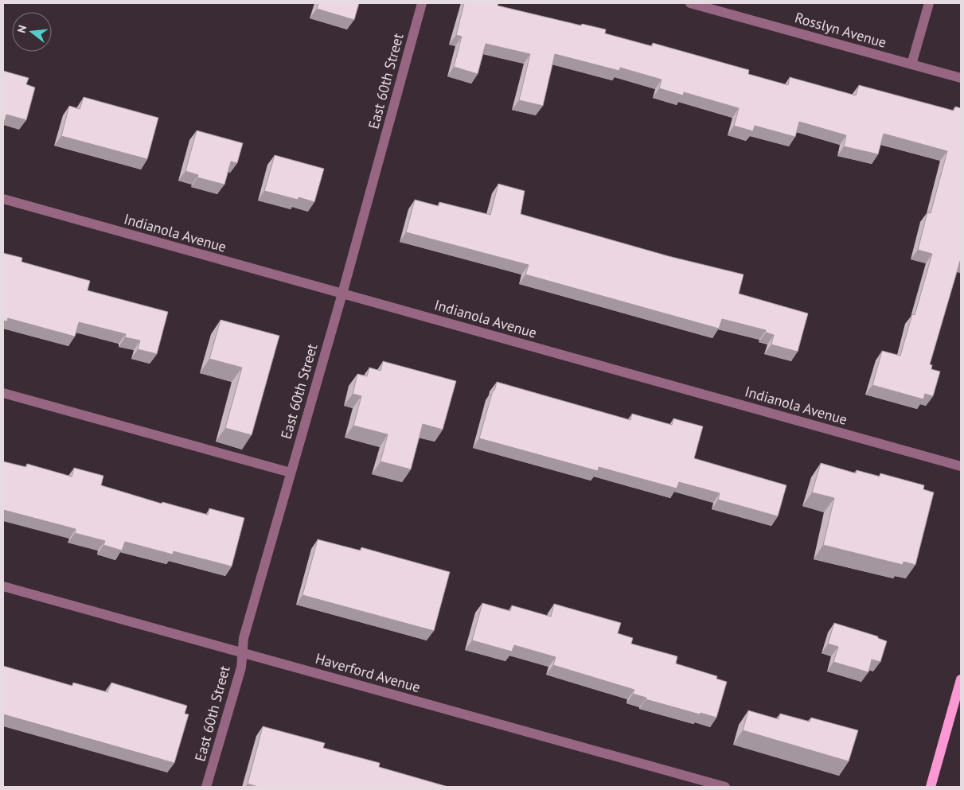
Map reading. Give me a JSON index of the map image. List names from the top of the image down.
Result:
{
  "streets": {
    "street": [
      "Rosslyn Avenue",
      "East 60th Street",
      "Indianola Avenue",
      "Haverford Avenue"
    ]
  },
  "crossings": [
    ["East 60th Street", "Indianola Avenue"],
    ["East 60th Street", "Haverford Avenue"]
  ],
  "north": "left"
}
